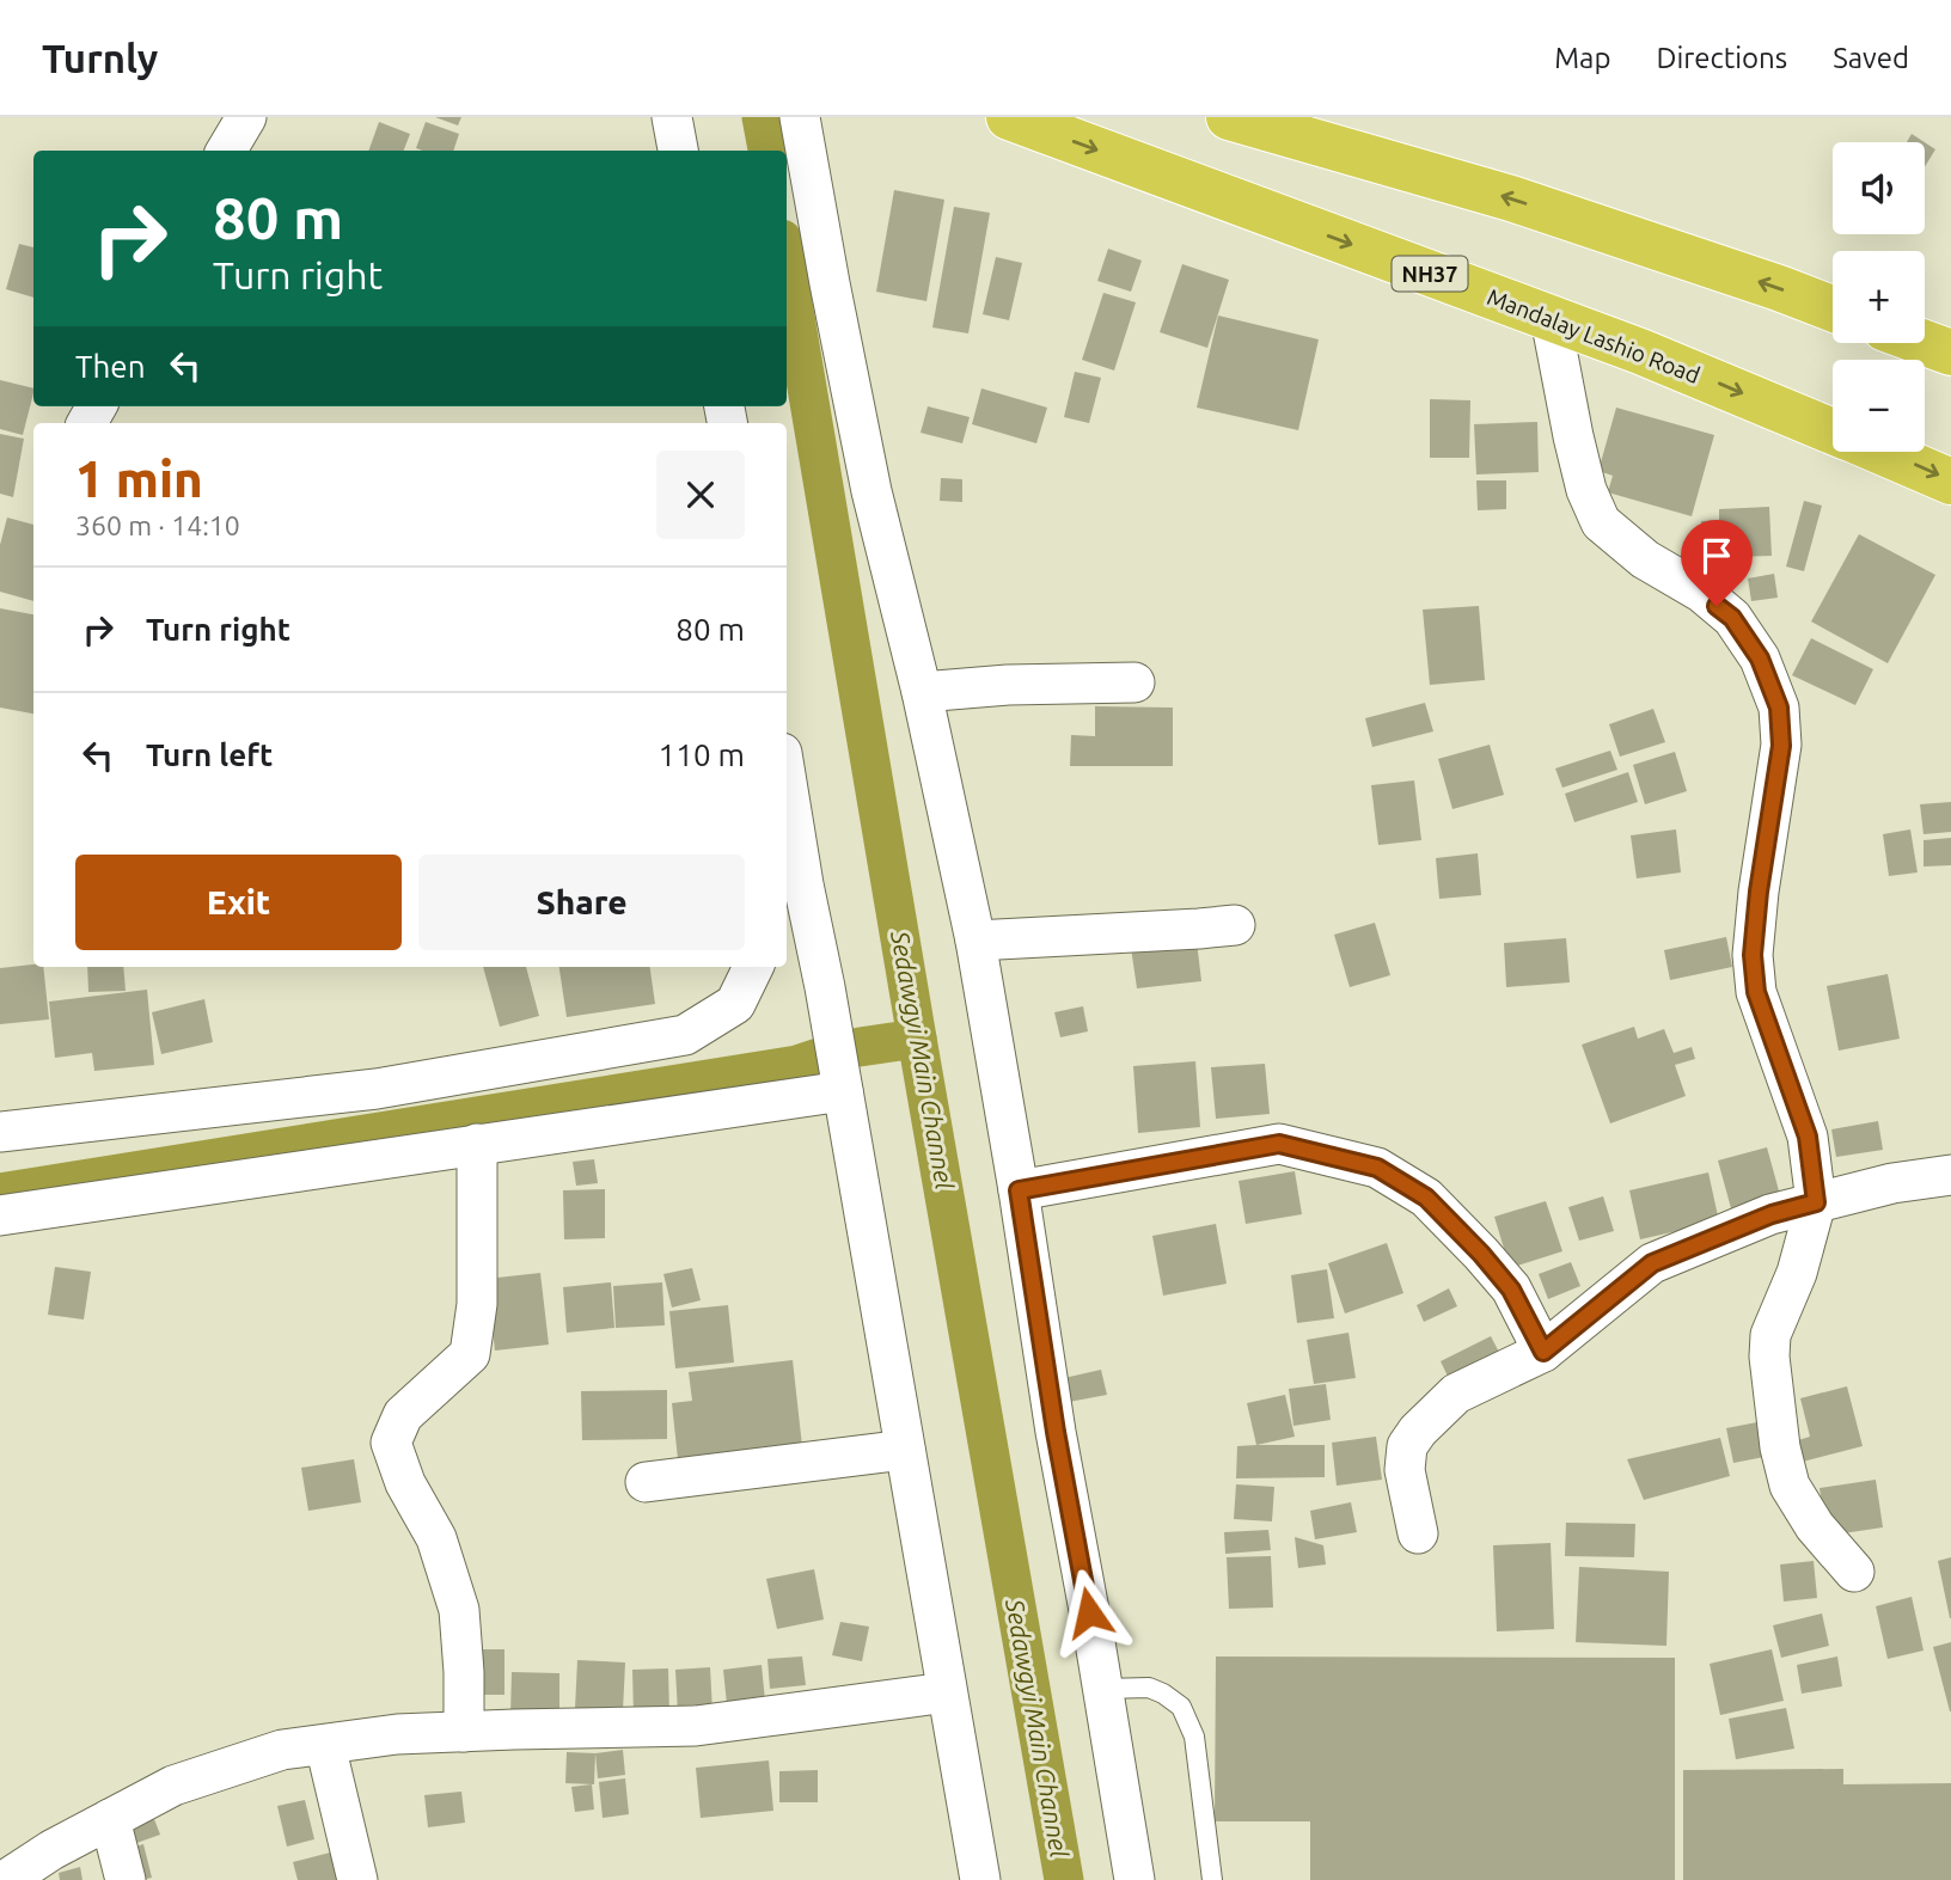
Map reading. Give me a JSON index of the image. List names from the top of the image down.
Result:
{
  "streets": {
    "highway": ["NH37", "Mandalay Lashio Road"]
  },
  "water": ["Sedawgyi Main Channel"],
  "page": {
    "header": "Turnly",
    "nav": ["Map", "Directions", "Saved"],
    "map_buttons": ["+", "−"],
    "turn": ["80 m", "Turn right"],
    "then": "Then",
    "heading": ["1 min", "360 m · 14:10"],
    "list": [
      {
        "name": "Turn right",
        "value": "80 m"
      },
      {
        "name": "Turn left",
        "value": "110 m"
      }
    ],
    "buttons": ["Exit", "Share"]
  }
}
